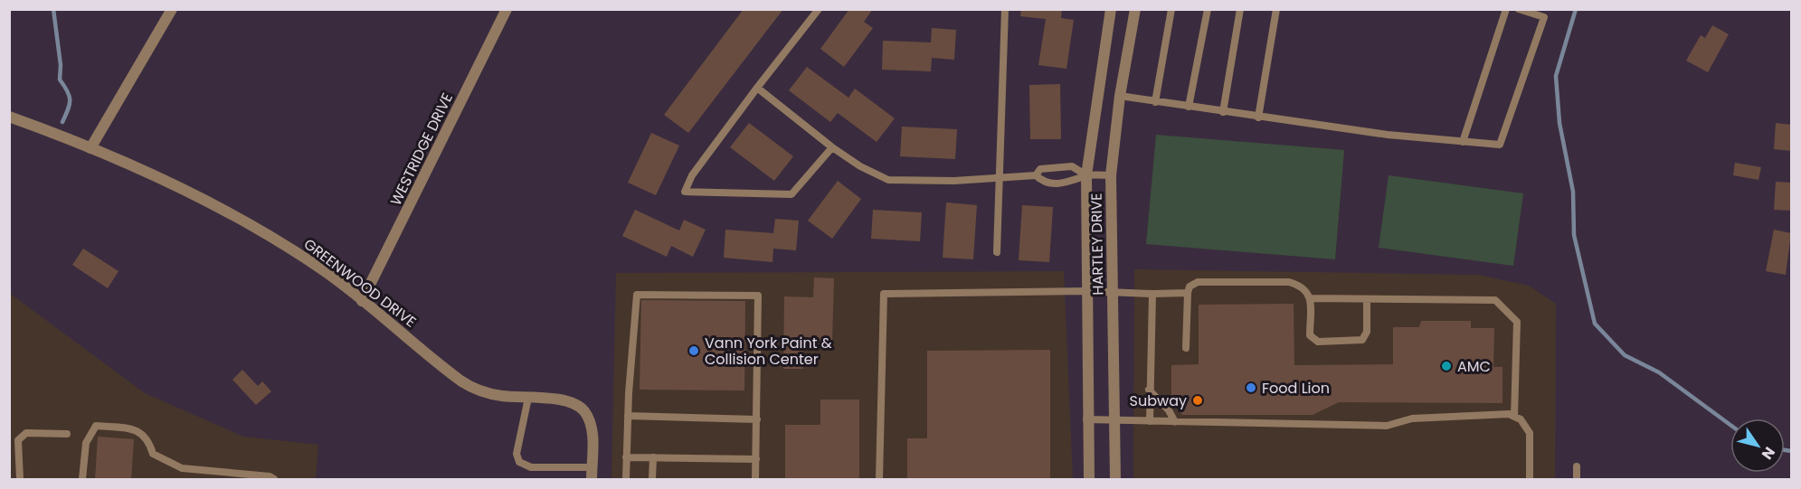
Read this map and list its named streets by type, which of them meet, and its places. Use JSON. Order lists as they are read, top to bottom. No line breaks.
{"streets":{"street":["WESTRIDGE DRIVE","HARTLEY DRIVE","GREENWOOD DRIVE"]},"crossings":[["WESTRIDGE DRIVE","GREENWOOD DRIVE"]],"places":["Vann York Paint & Collision Center","AMC","Food Lion","Subway"],"north":"bottom right"}
